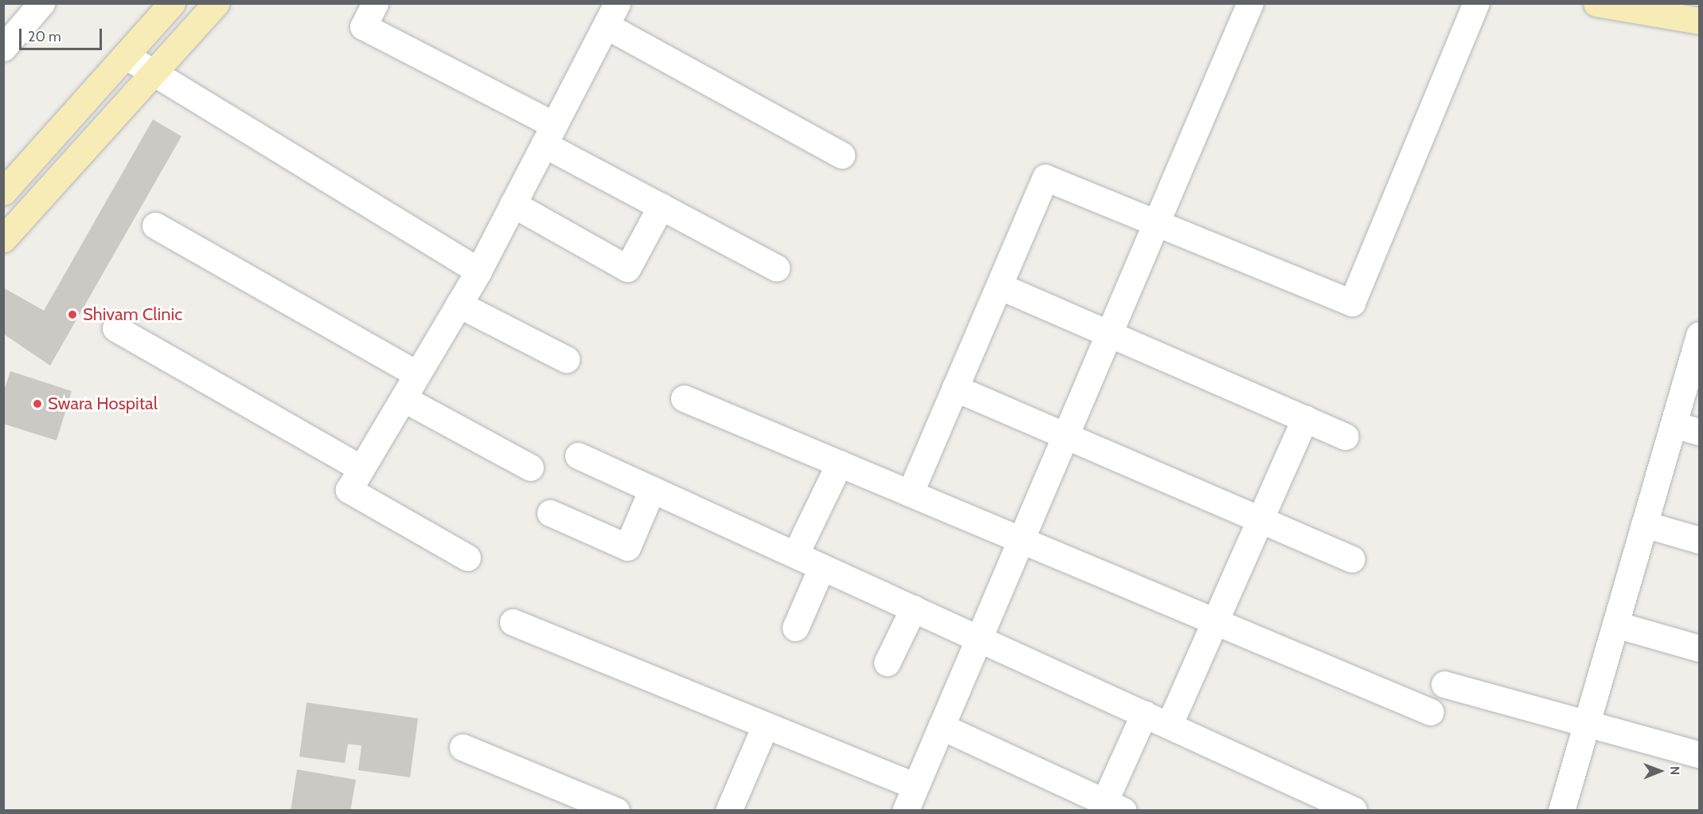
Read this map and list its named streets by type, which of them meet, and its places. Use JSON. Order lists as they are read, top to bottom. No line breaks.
{"places":["Shivam Clinic","Swara Hospital"],"scale_bar":"20 m","north":"right"}
